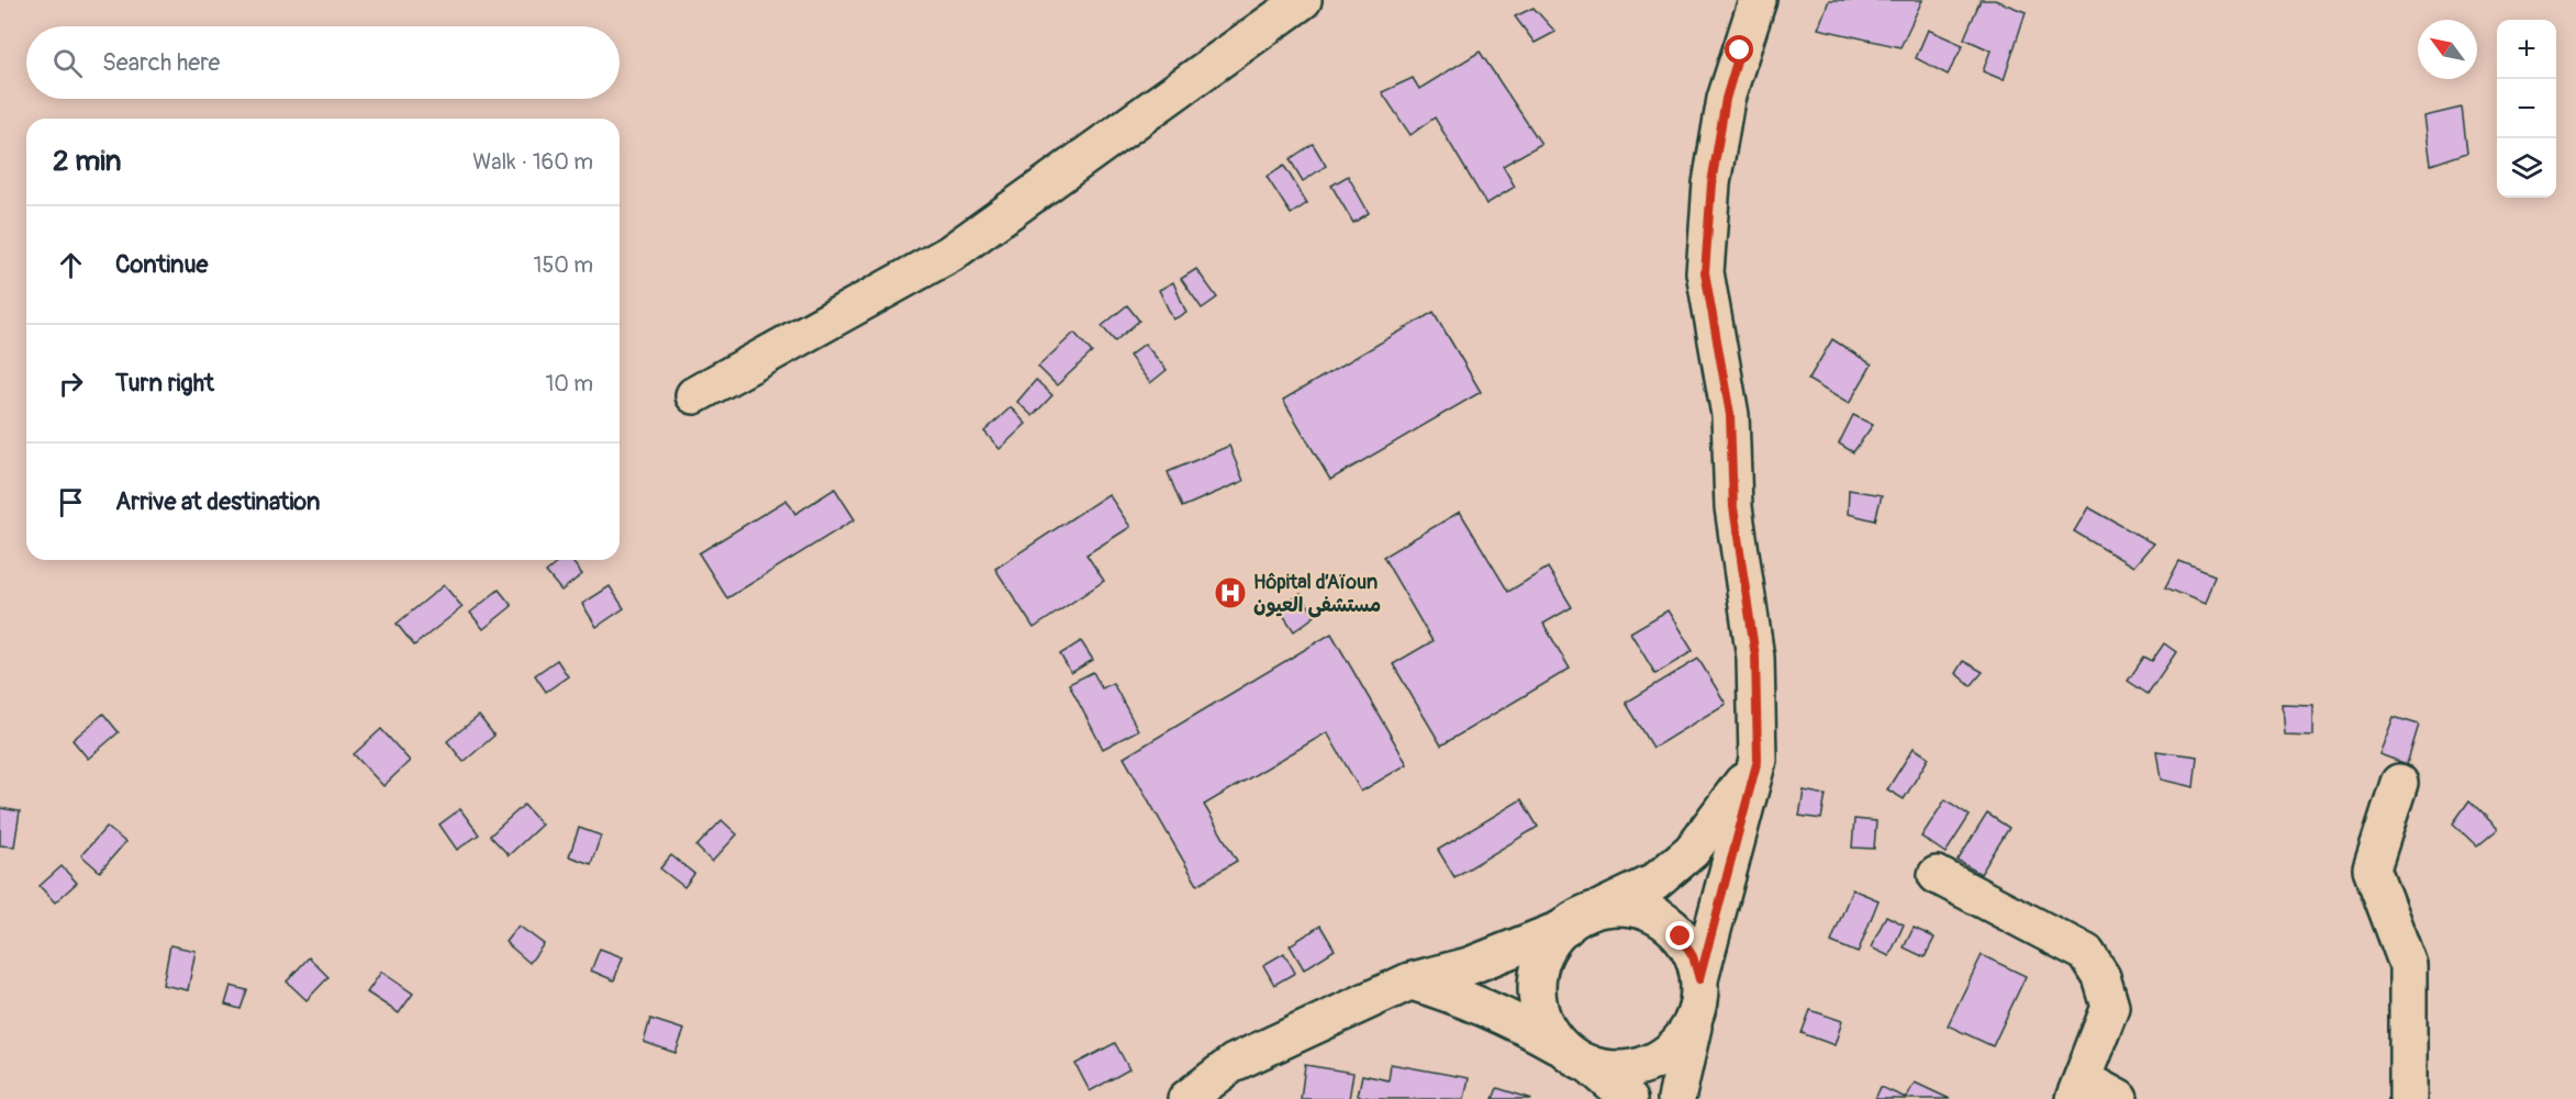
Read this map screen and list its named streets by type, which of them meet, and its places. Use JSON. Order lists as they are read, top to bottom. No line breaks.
{"places":{"hospital":["Hôpital d’Aïoun مستشفى العيون"]},"north":"top left","page":{"map_buttons":["+","−"],"search":"Search here","heading":["2 min","Walk · 160 m"],"list":[["Continue","150 m"],["Turn right","10 m"],"Arrive at destination"]}}
